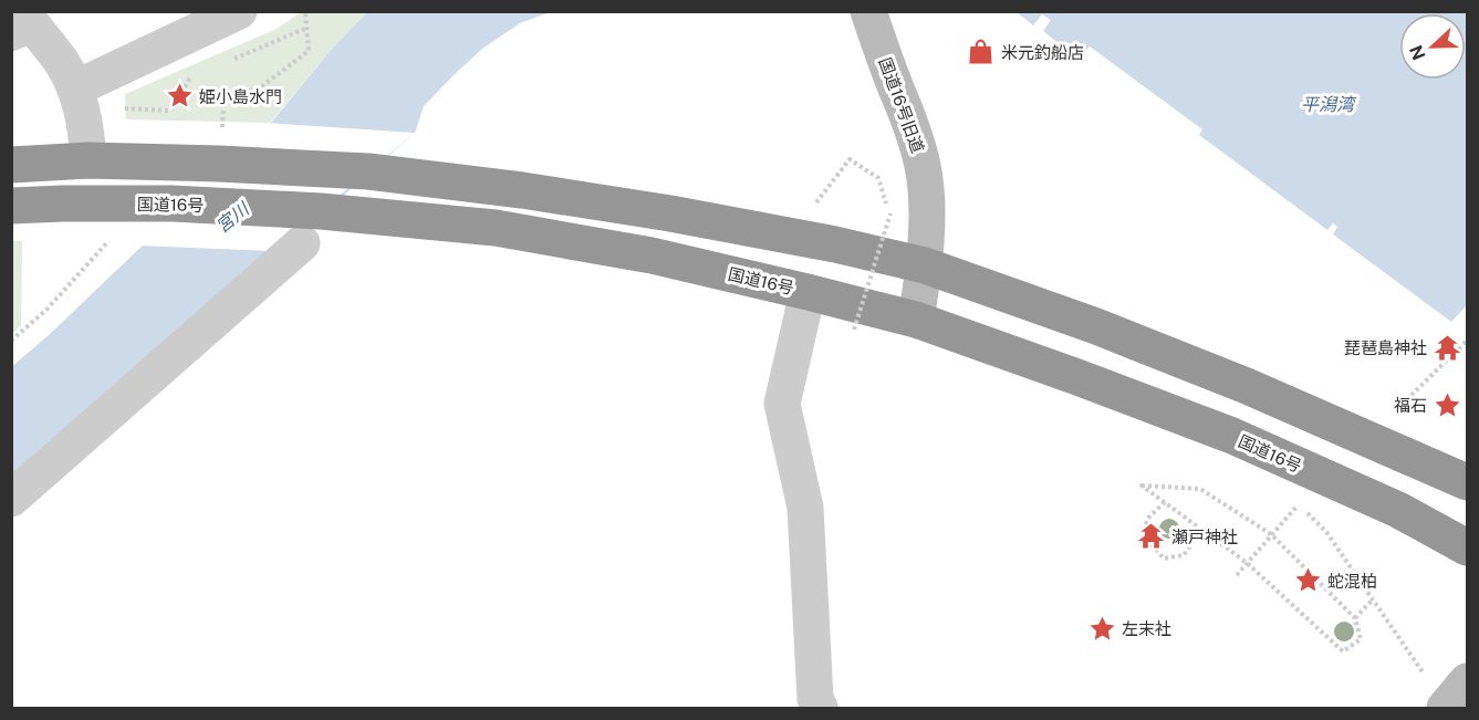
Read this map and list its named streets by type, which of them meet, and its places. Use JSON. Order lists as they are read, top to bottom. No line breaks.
{"streets":{"highway":["国道16号"],"street":["国道16号旧道"]},"crossings":[["国道16号旧道","国道16号"]],"water":["平潟湾","宮川"],"places":{"shop":["米元釣船店"],"place":["姫小島水門","福石","蛇混柏","左末社"],"temple":["琵琶島神社","瀬戸神社"]},"north":"left"}
